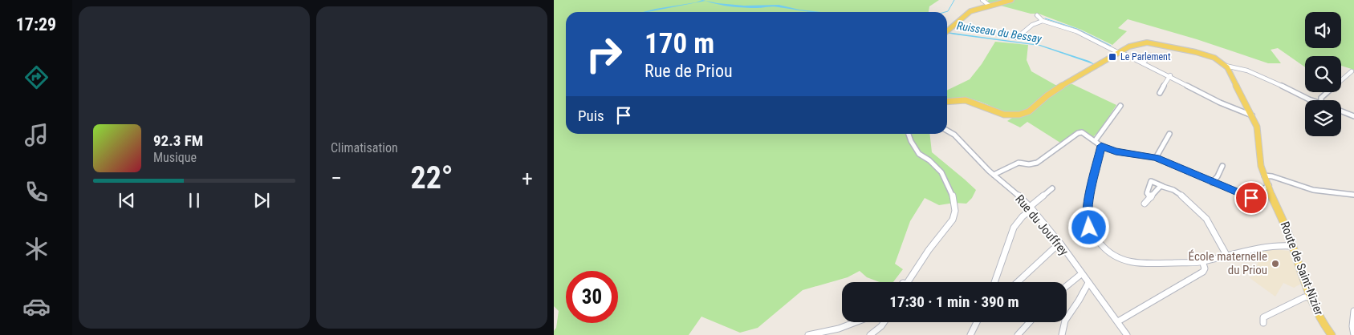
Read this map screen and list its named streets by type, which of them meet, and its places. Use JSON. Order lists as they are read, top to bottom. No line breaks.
{"streets":{"main road":["Route de Saint-Nizier"],"street":["Rue du Jouffrey"]},"water":["Ruisseau du Bessay"],"places":{"transit":["Le Parlement"],"other":["École maternelle du Priou"]},"page":{"tabs":"17:29","tile":"Climatisation","turn":["170 m","Rue de Priou"],"then":"Puis","song":["92.3 FM","Musique"],"heat":["−","22°","+"],"limit":"30","trip":"17:30 · 1 min · 390 m"}}
